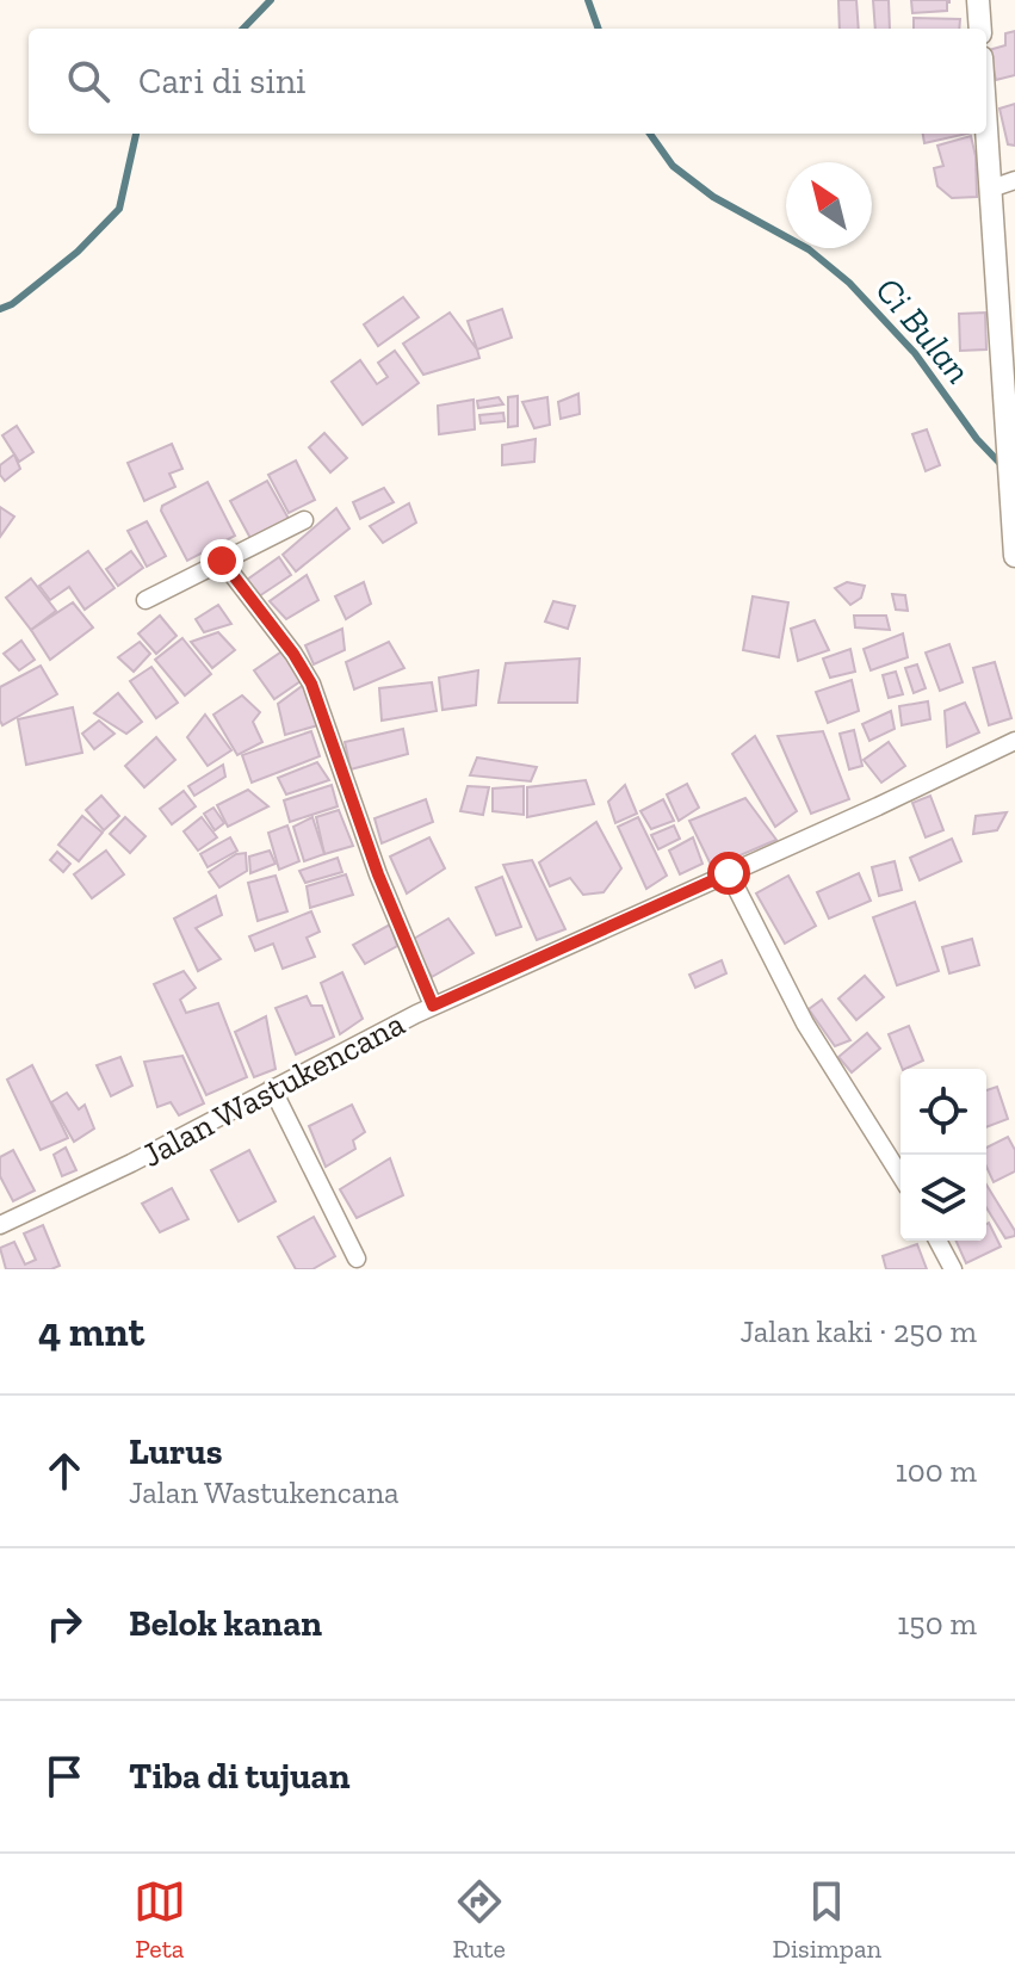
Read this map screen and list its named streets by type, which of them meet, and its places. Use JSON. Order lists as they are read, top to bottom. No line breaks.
{"streets":{"street":["Jalan Wastukencana"]},"water":["Ci Bulan"],"north":"top left","page":{"search":"Cari di sini","heading":["4 mnt","Jalan kaki · 250 m"],"list":[["Lurus","Jalan Wastukencana","100 m"],["Belok kanan","150 m"],"Tiba di tujuan"],"nav":["Peta","Rute","Disimpan"]}}
